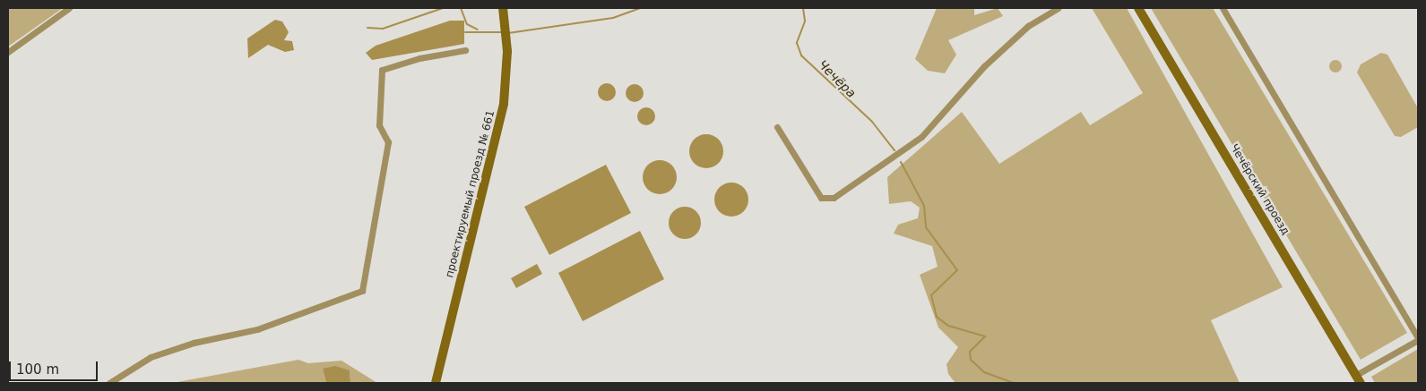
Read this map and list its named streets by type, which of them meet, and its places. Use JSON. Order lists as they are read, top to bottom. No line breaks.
{"streets":{"main road":["Чечёрский проезд","проектируемый проезд № 661"]},"water":["Чечёра"],"scale_bar":"100 m"}
